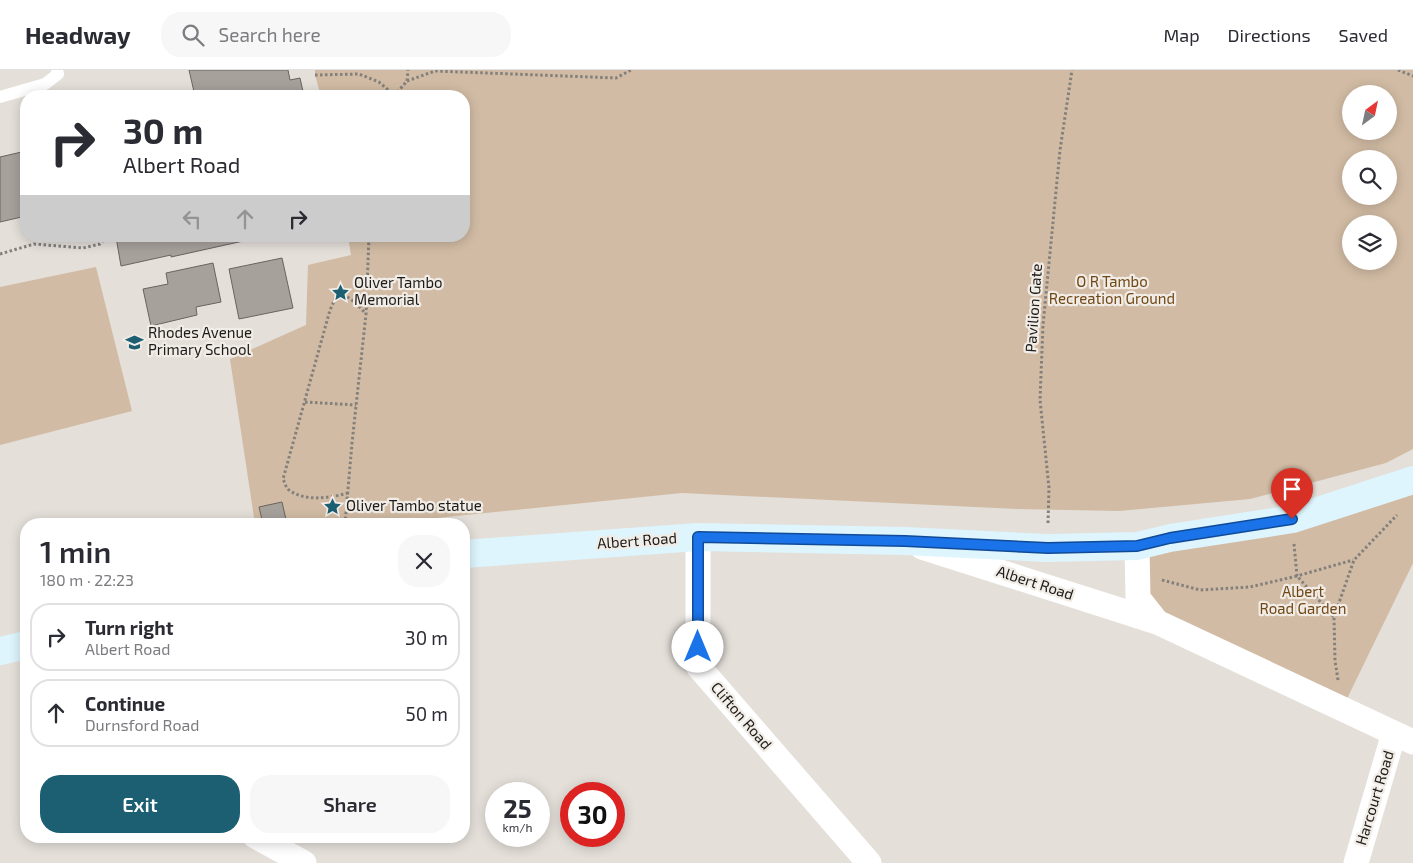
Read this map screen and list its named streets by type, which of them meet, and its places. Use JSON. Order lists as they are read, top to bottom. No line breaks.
{"streets":{"main road":["Albert Road"],"street":["Clifton Road","Harcourt Road"],"path":["Pavilion Gate"]},"crossings":[["Albert Road","Clifton Road"],["Albert Road","Harcourt Road"]],"parks":["O R Tambo Recreation Ground","Albert Road Garden"],"places":{"place":["Oliver Tambo Memorial","Oliver Tambo statue"],"school or university":["Rhodes Avenue Primary School"]},"north":"top right","page":{"header":"Headway","search":"Search here","nav":["Map","Directions","Saved"],"turn":["30 m","Albert Road"],"heading":["1 min","180 m · 22:23"],"list":[{"name":"Turn right","note":"Albert Road","value":"30 m"},{"name":"Continue","note":"Durnsford Road","value":"50 m"}],"buttons":["Exit","Share"],"speed":"25 km/h","limit":"30"}}
